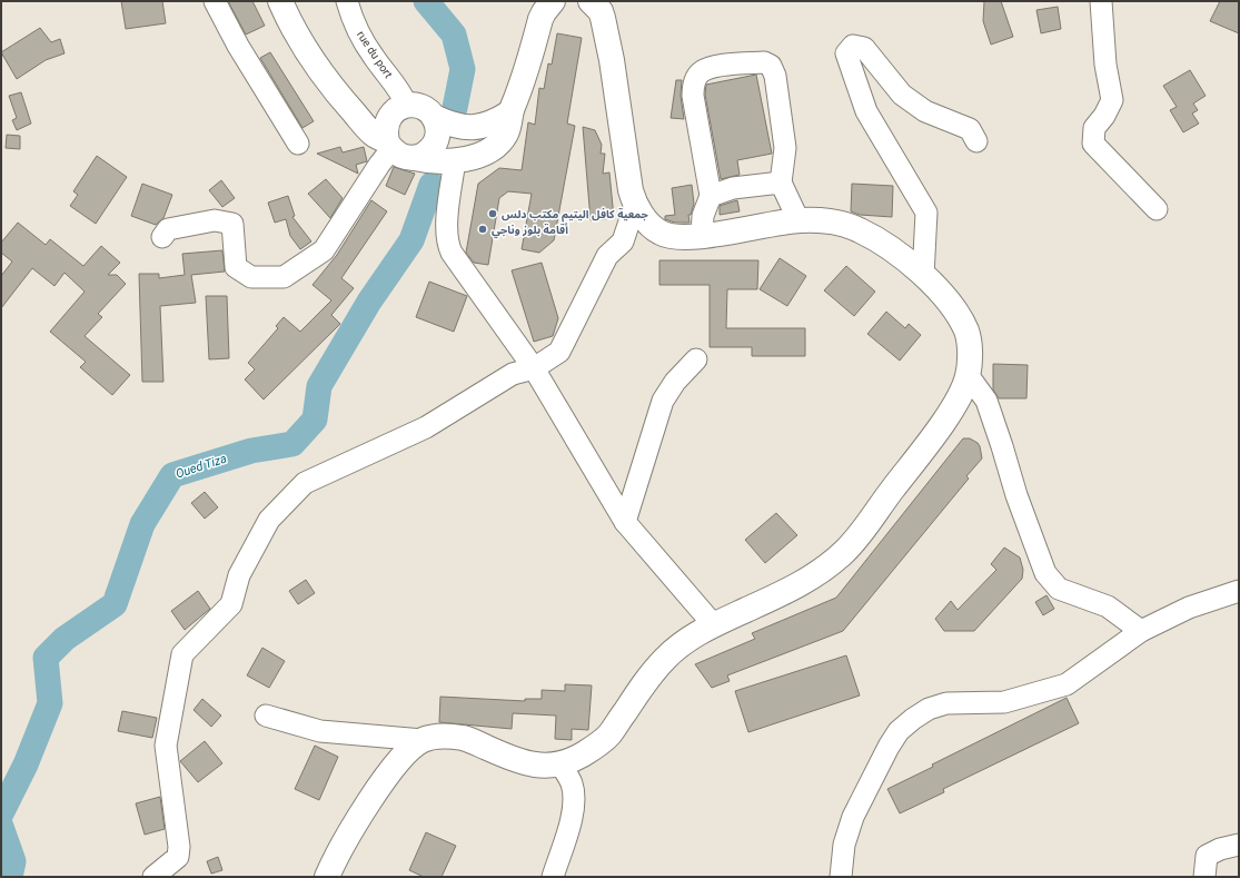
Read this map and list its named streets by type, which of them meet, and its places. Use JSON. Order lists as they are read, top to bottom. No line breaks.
{"streets":{"street":["rue du port"]},"water":["Oued Tiza"],"places":["جمعية كافل اليتيم مكتب دلس","أقامة بلوز وناجي"]}
